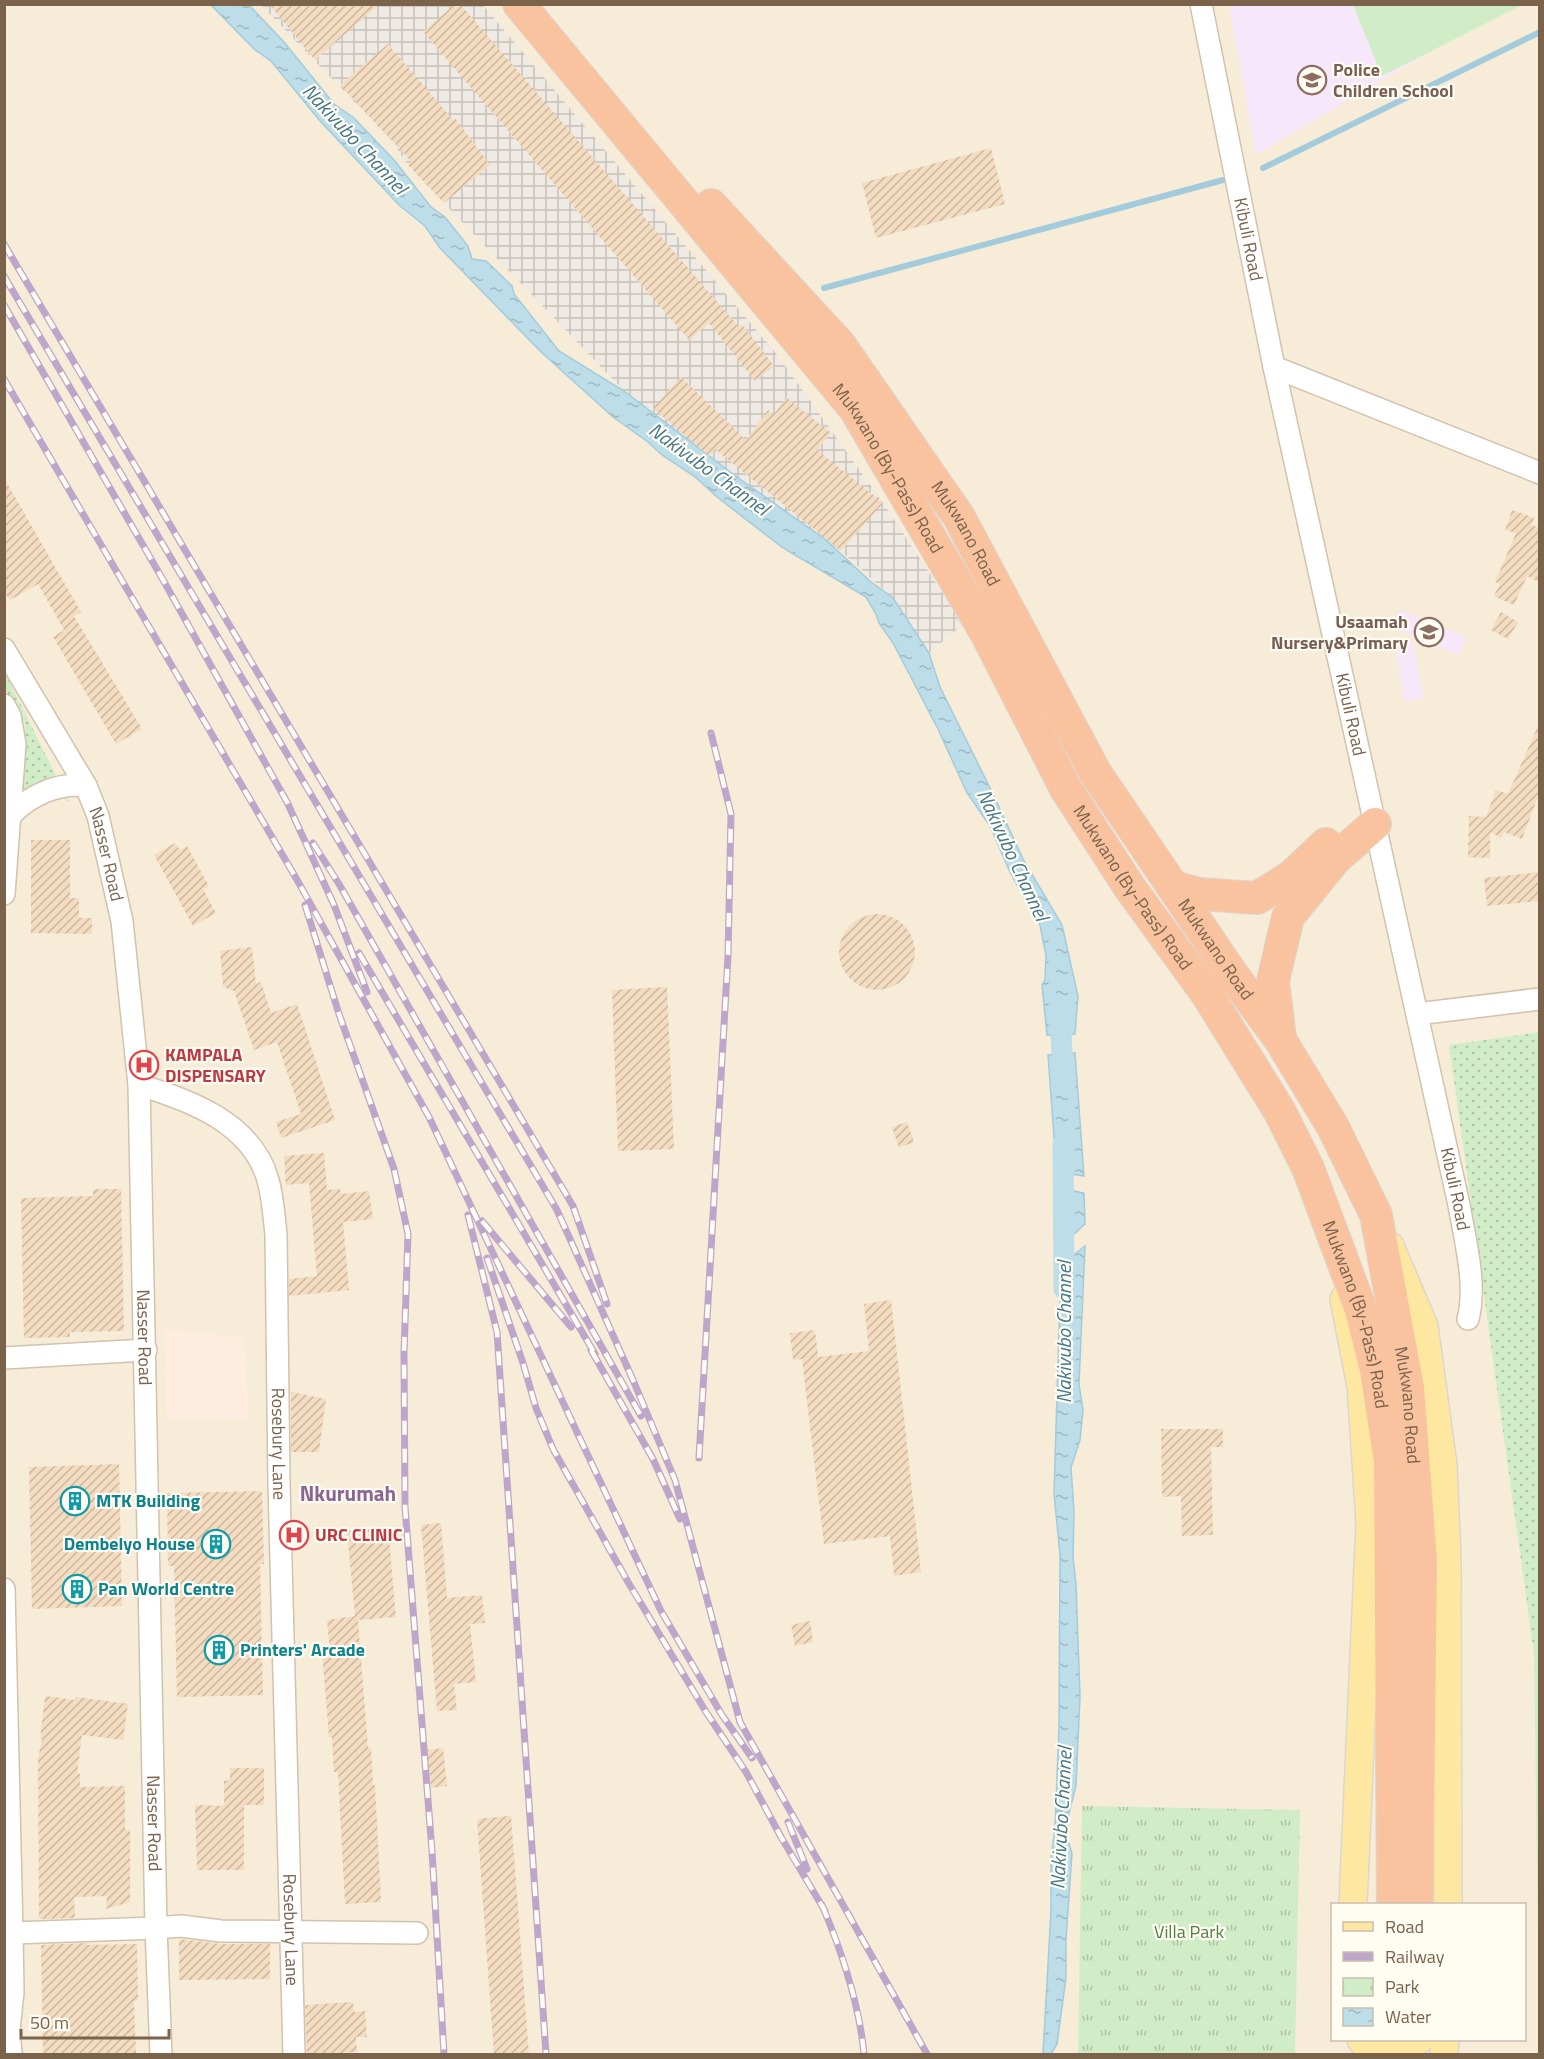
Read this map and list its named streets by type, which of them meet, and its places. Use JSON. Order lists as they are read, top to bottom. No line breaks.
{"streets":{"highway":["Mukwano (By-Pass) Road","Mukwano Road"],"street":["Kibuli Road","Nasser Road","Rosebury Lane"]},"crossings":[["Mukwano (By-Pass) Road","Mukwano Road"],["Nasser Road","Rosebury Lane"]],"districts":["Nkurumah"],"water":["Nakivubo Channel"],"parks":["Villa Park"],"places":{"school or university":["Police Children School","Usaamah Nursery&Primary"],"hospital":["KAMPALA DISPENSARY","URC CLINIC"],"building":["MTK Building","Dembelyo House","Pan World Centre","Printers' Arcade"]},"legend":["Road","Railway","Park","Water"],"scale_bar":"50 m"}
